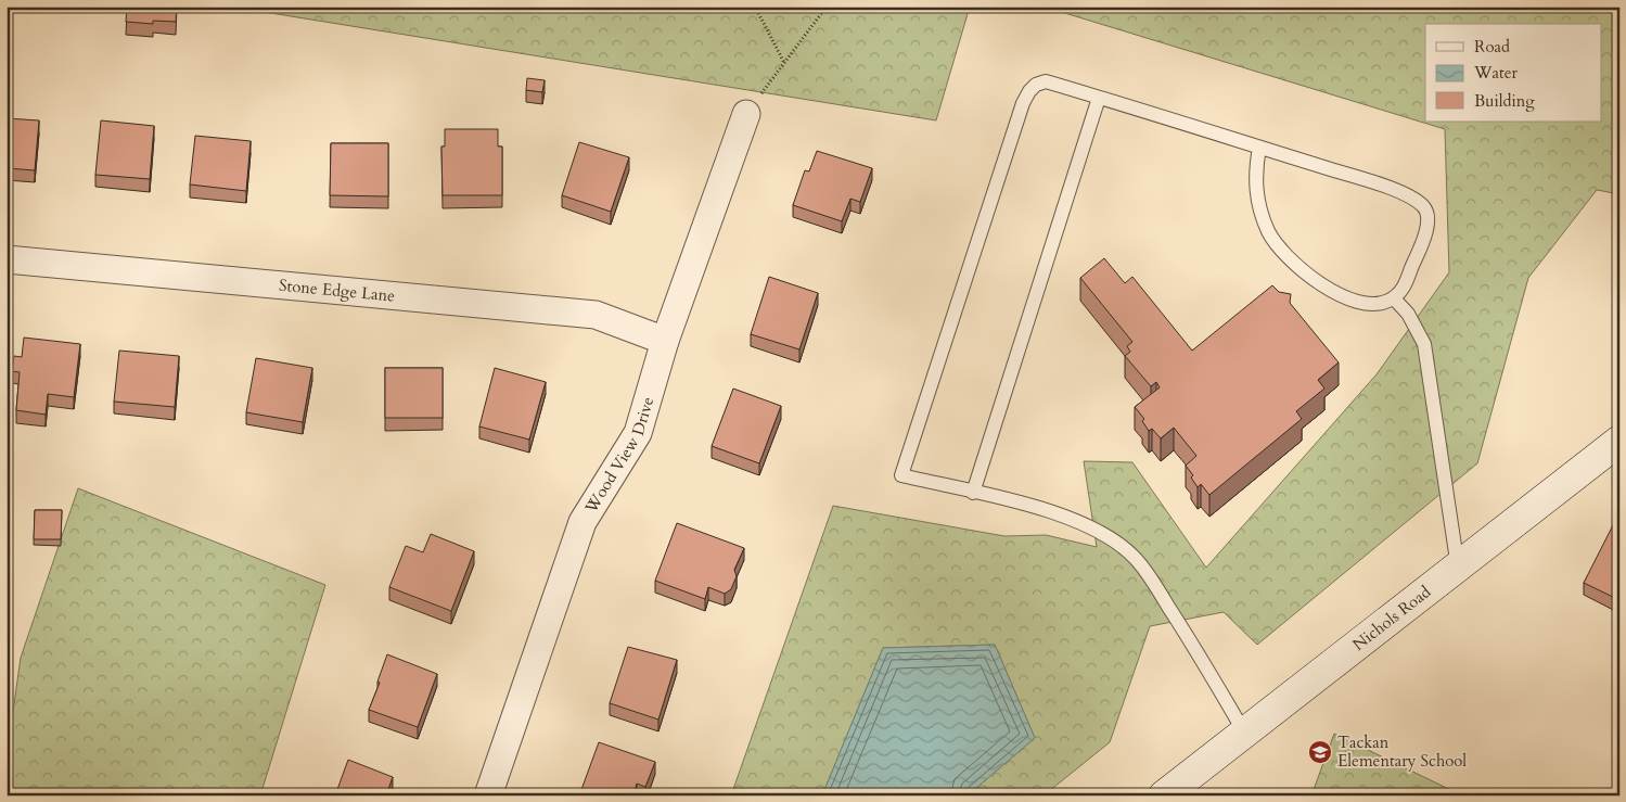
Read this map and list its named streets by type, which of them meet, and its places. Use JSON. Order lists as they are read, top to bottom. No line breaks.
{"streets":{"street":["Stone Edge Lane","Wood View Drive","Nichols Road"]},"crossings":[["Stone Edge Lane","Wood View Drive"]],"places":{"school or university":["Tackan Elementary School"]},"legend":["Road","Water","Building"]}
